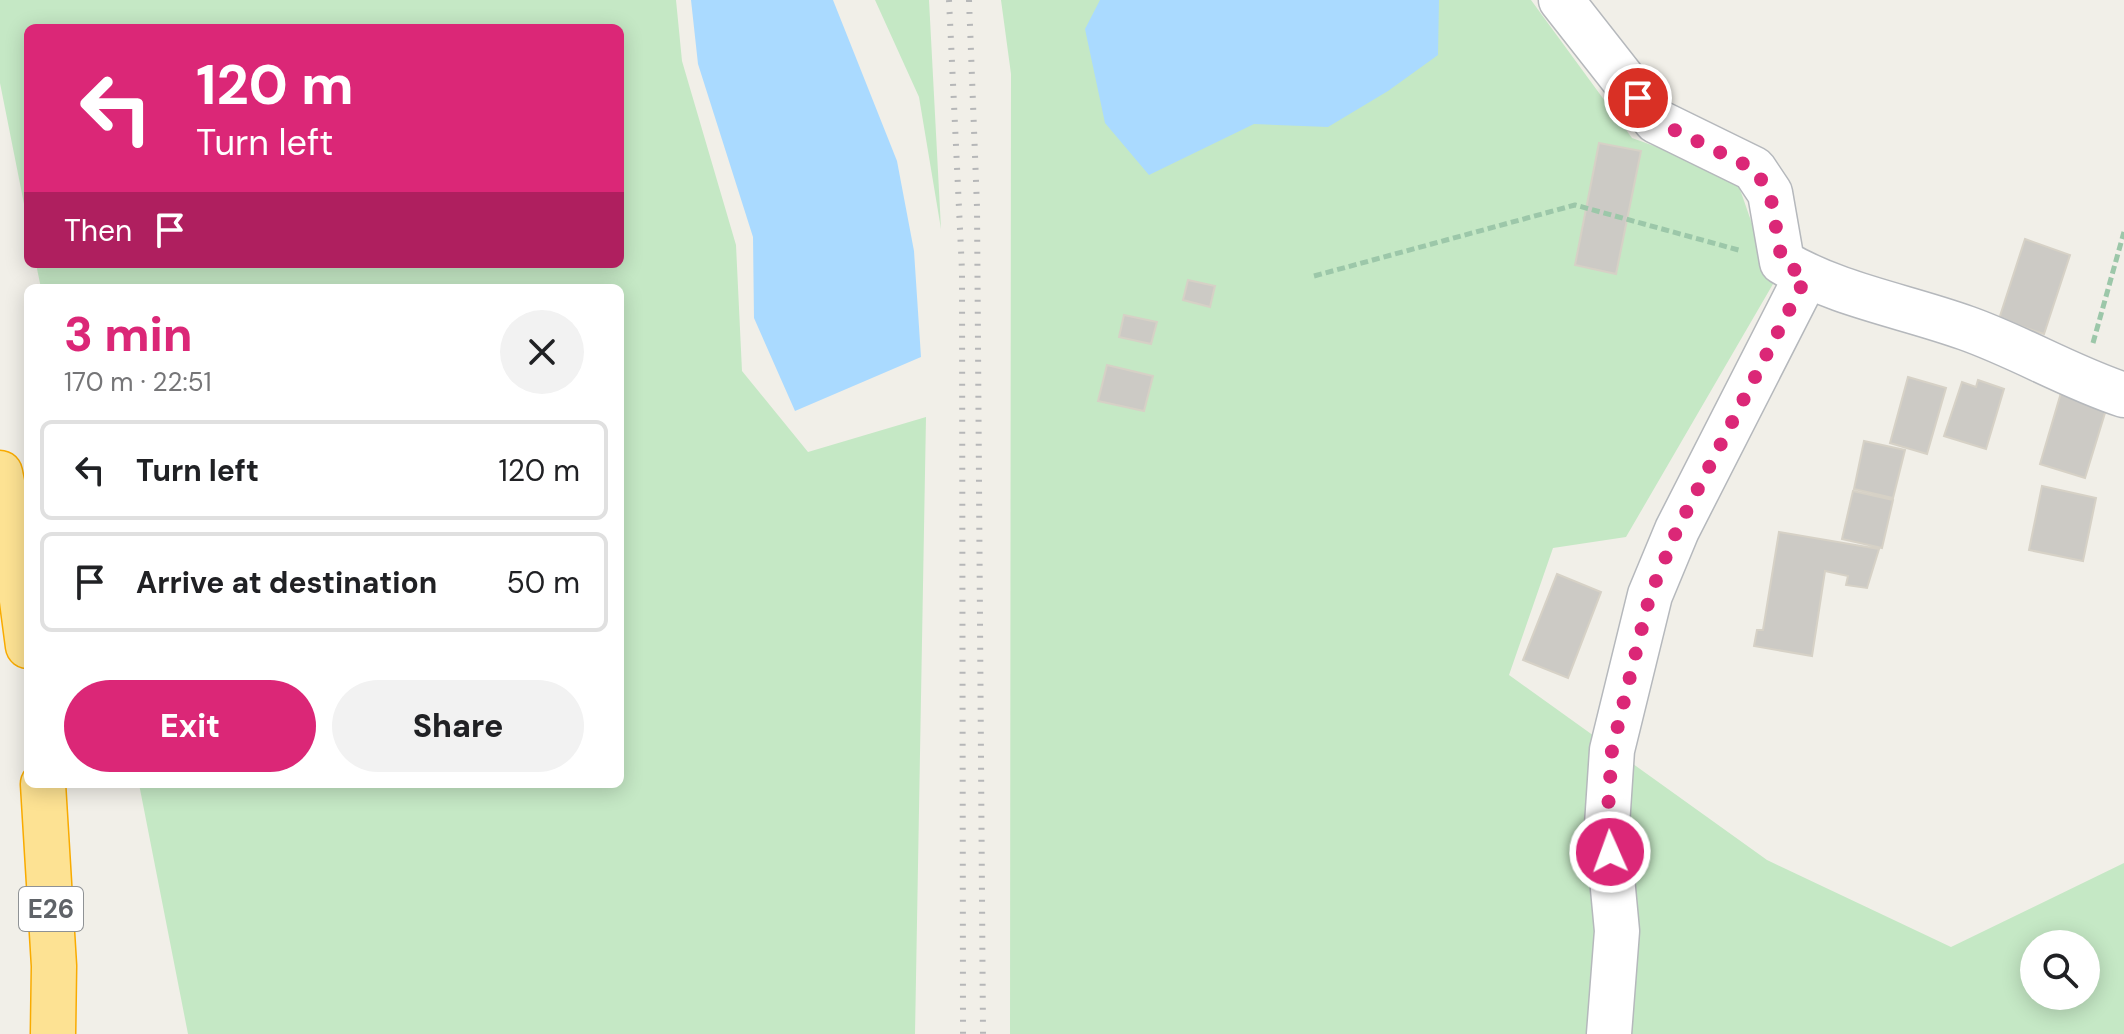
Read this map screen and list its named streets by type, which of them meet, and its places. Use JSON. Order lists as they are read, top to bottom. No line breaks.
{"streets":{"highway":["E26"]},"page":{"turn":["120 m","Turn left"],"then":"Then","heading":["3 min","170 m · 22:51"],"list":[{"name":"Turn left","value":"120 m"},{"name":"Arrive at destination","value":"50 m"}],"buttons":["Exit","Share"]}}
